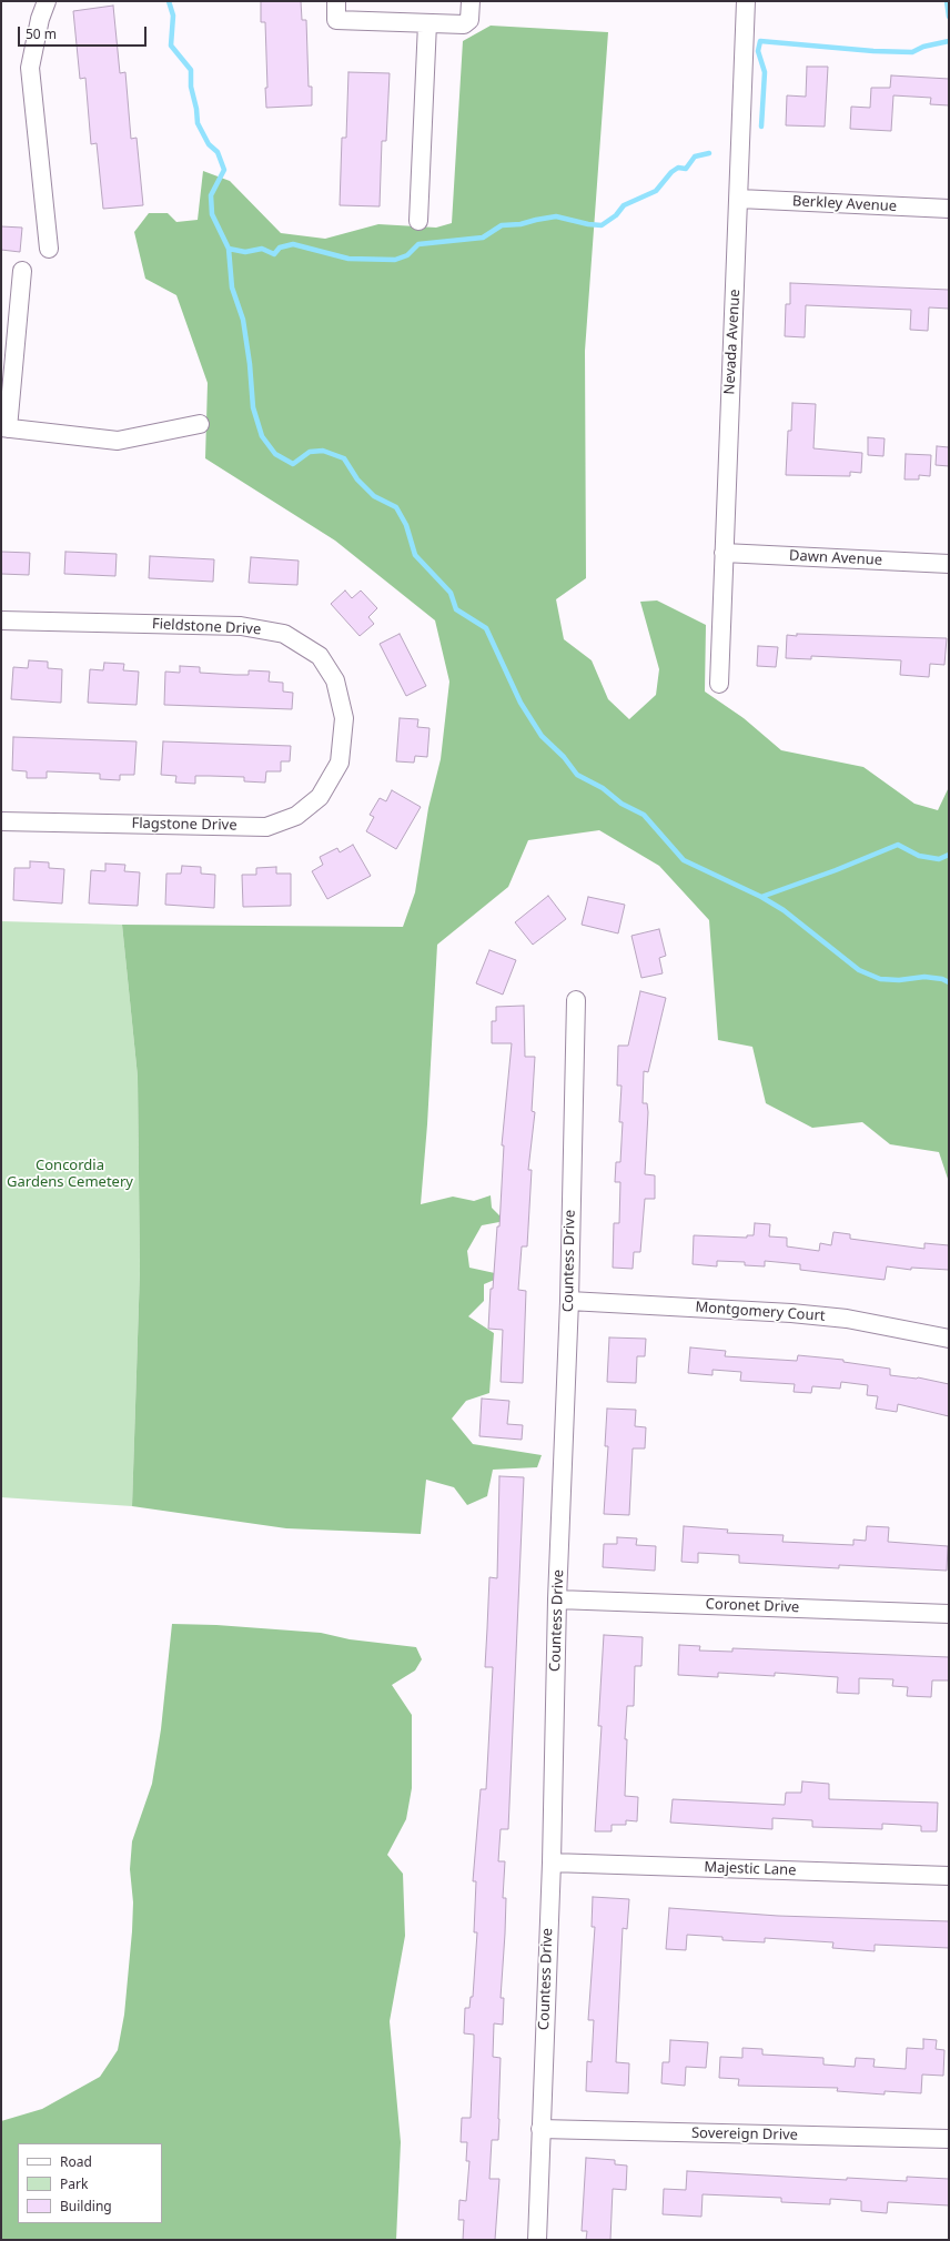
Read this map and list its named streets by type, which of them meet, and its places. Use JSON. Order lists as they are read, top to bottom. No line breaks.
{"streets":{"street":["Berkley Avenue","Nevada Avenue","Dawn Avenue","Fieldstone Drive","Flagstone Drive","Countess Drive","Montgomery Court","Coronet Drive","Majestic Lane","Sovereign Drive"]},"crossings":[["Berkley Avenue","Nevada Avenue"],["Nevada Avenue","Dawn Avenue"],["Fieldstone Drive","Flagstone Drive"],["Countess Drive","Montgomery Court"],["Countess Drive","Coronet Drive"],["Countess Drive","Majestic Lane"],["Countess Drive","Sovereign Drive"]],"parks":["Concordia Gardens Cemetery"],"legend":["Road","Park","Building"],"scale_bar":"50 m"}
